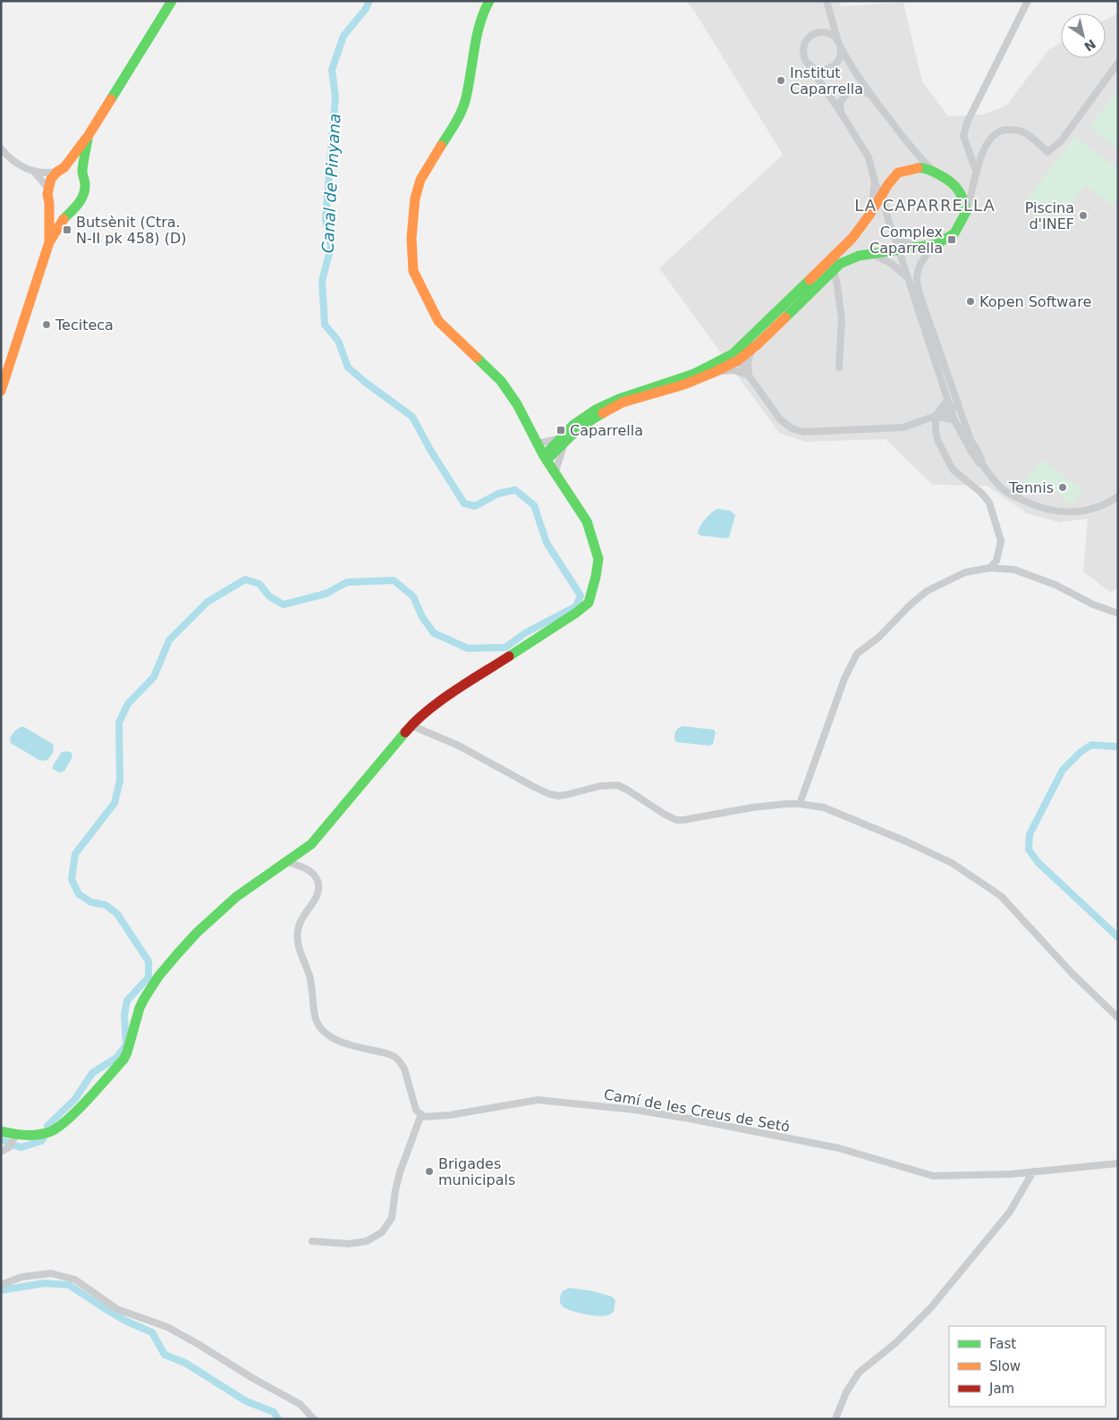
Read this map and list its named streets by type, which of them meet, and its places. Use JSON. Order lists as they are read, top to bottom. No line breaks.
{"streets":{"street":["Camí de les Creus de Setó"]},"districts":["LA CAPARRELLA"],"water":["Canal de Pinyana"],"places":{"other":["Institut Caparrella","Piscina d'INEF","Kopen Software","Teciteca","Tennis","Brigades municipals"],"transit":["Butsènit (Ctra. N-II pk 458) (D)","Complex Caparrella","Caparrella"]},"legend":["Fast","Slow","Jam"],"north":"bottom right"}
